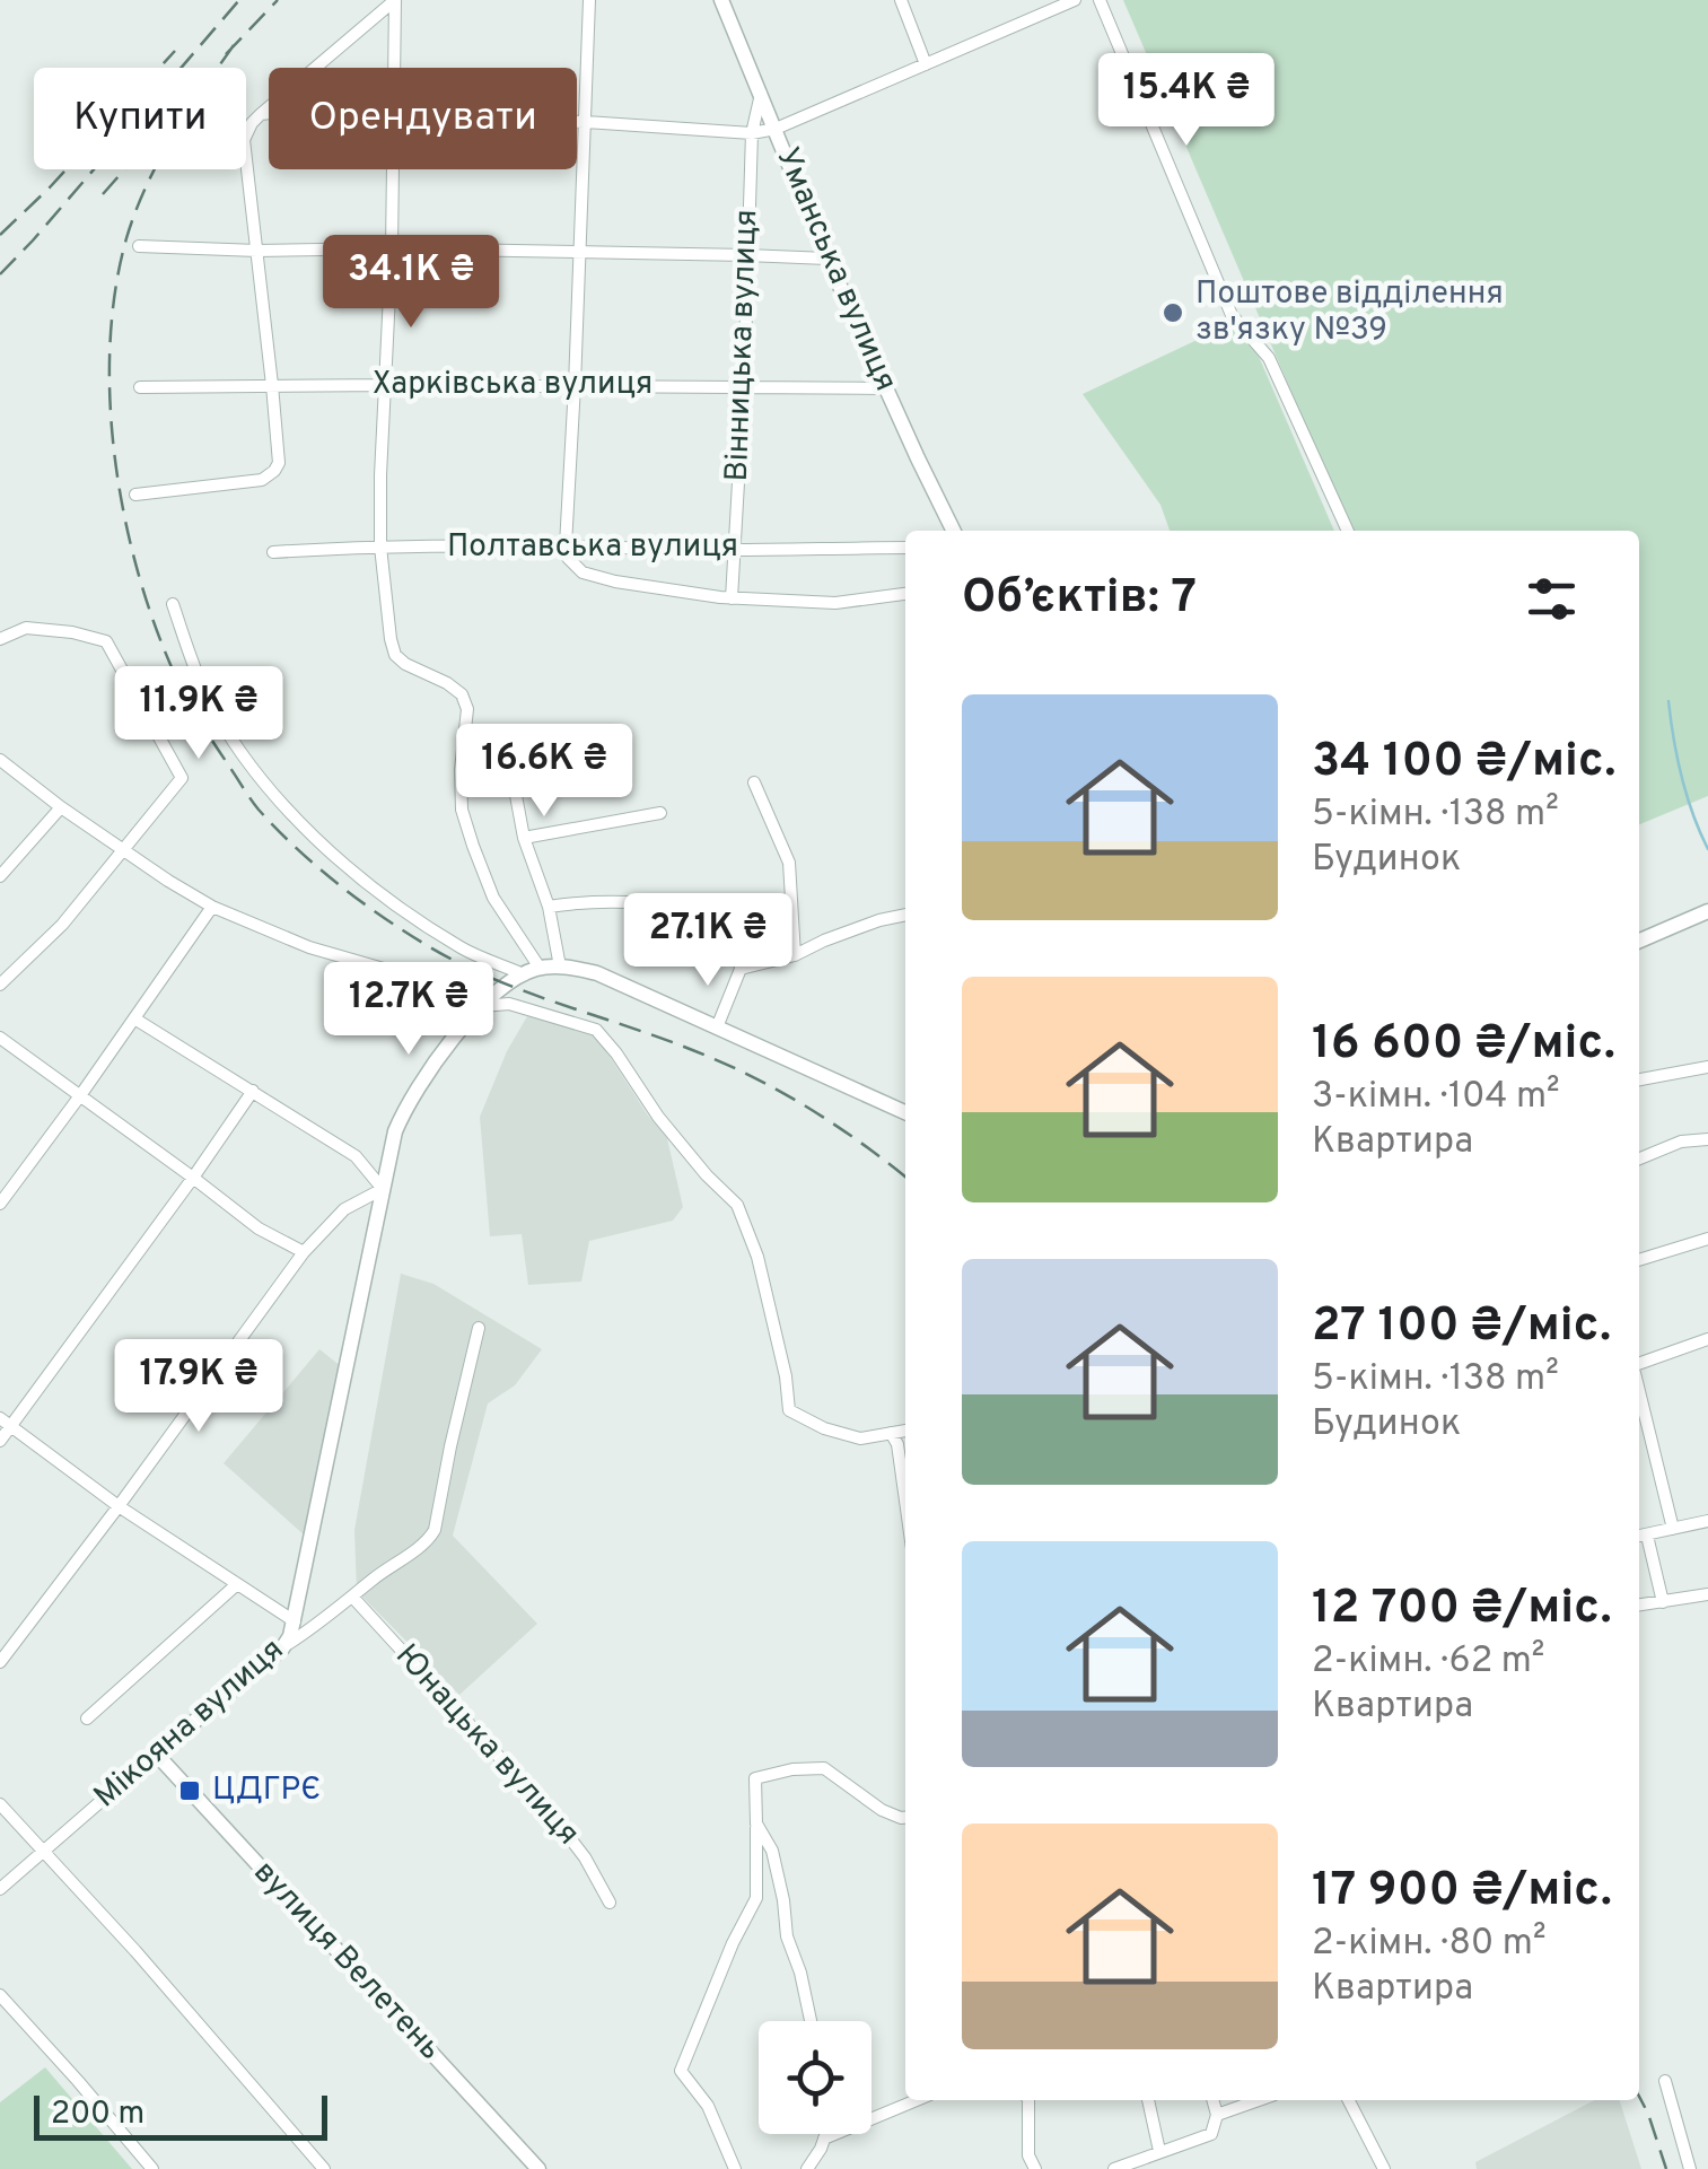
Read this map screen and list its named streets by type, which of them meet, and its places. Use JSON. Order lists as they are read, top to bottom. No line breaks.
{"streets":{"street":["Уманська вулиця","Вінницька вулиця","Харківська вулиця","Полтавська вулиця","Мікояна вулиця","Юнацька вулиця","вулиця Велетень"]},"crossings":[["Уманська вулиця","Вінницька вулиця"],["Уманська вулиця","Харківська вулиця"],["Вінницька вулиця","Харківська вулиця"],["Вінницька вулиця","Полтавська вулиця"],["Мікояна вулиця","вулиця Велетень"]],"places":{"other":["Поштове відділення зв'язку №39"],"transit":["ЦДГРЄ"]},"scale_bar":"200 m","page":{"price":["15.4K ₴","34.1K ₴","11.9K ₴","16.6K ₴","27.1K ₴","12.7K ₴","17.9K ₴"],"chip":["Купити","Орендувати"],"heading":"Об’єктів: 7","list":[{"name":"34 100 ₴/міс.","note":"5-кімн. · 138 m² · Будинок"},{"name":"16 600 ₴/міс.","note":"3-кімн. · 104 m² · Квартира"},{"name":"27 100 ₴/міс.","note":"5-кімн. · 138 m² · Будинок"},{"name":"12 700 ₴/міс.","note":"2-кімн. · 62 m² · Квартира"},{"name":"17 900 ₴/міс.","note":"2-кімн. · 80 m² · Квартира"}],"scale":"200 m"}}
